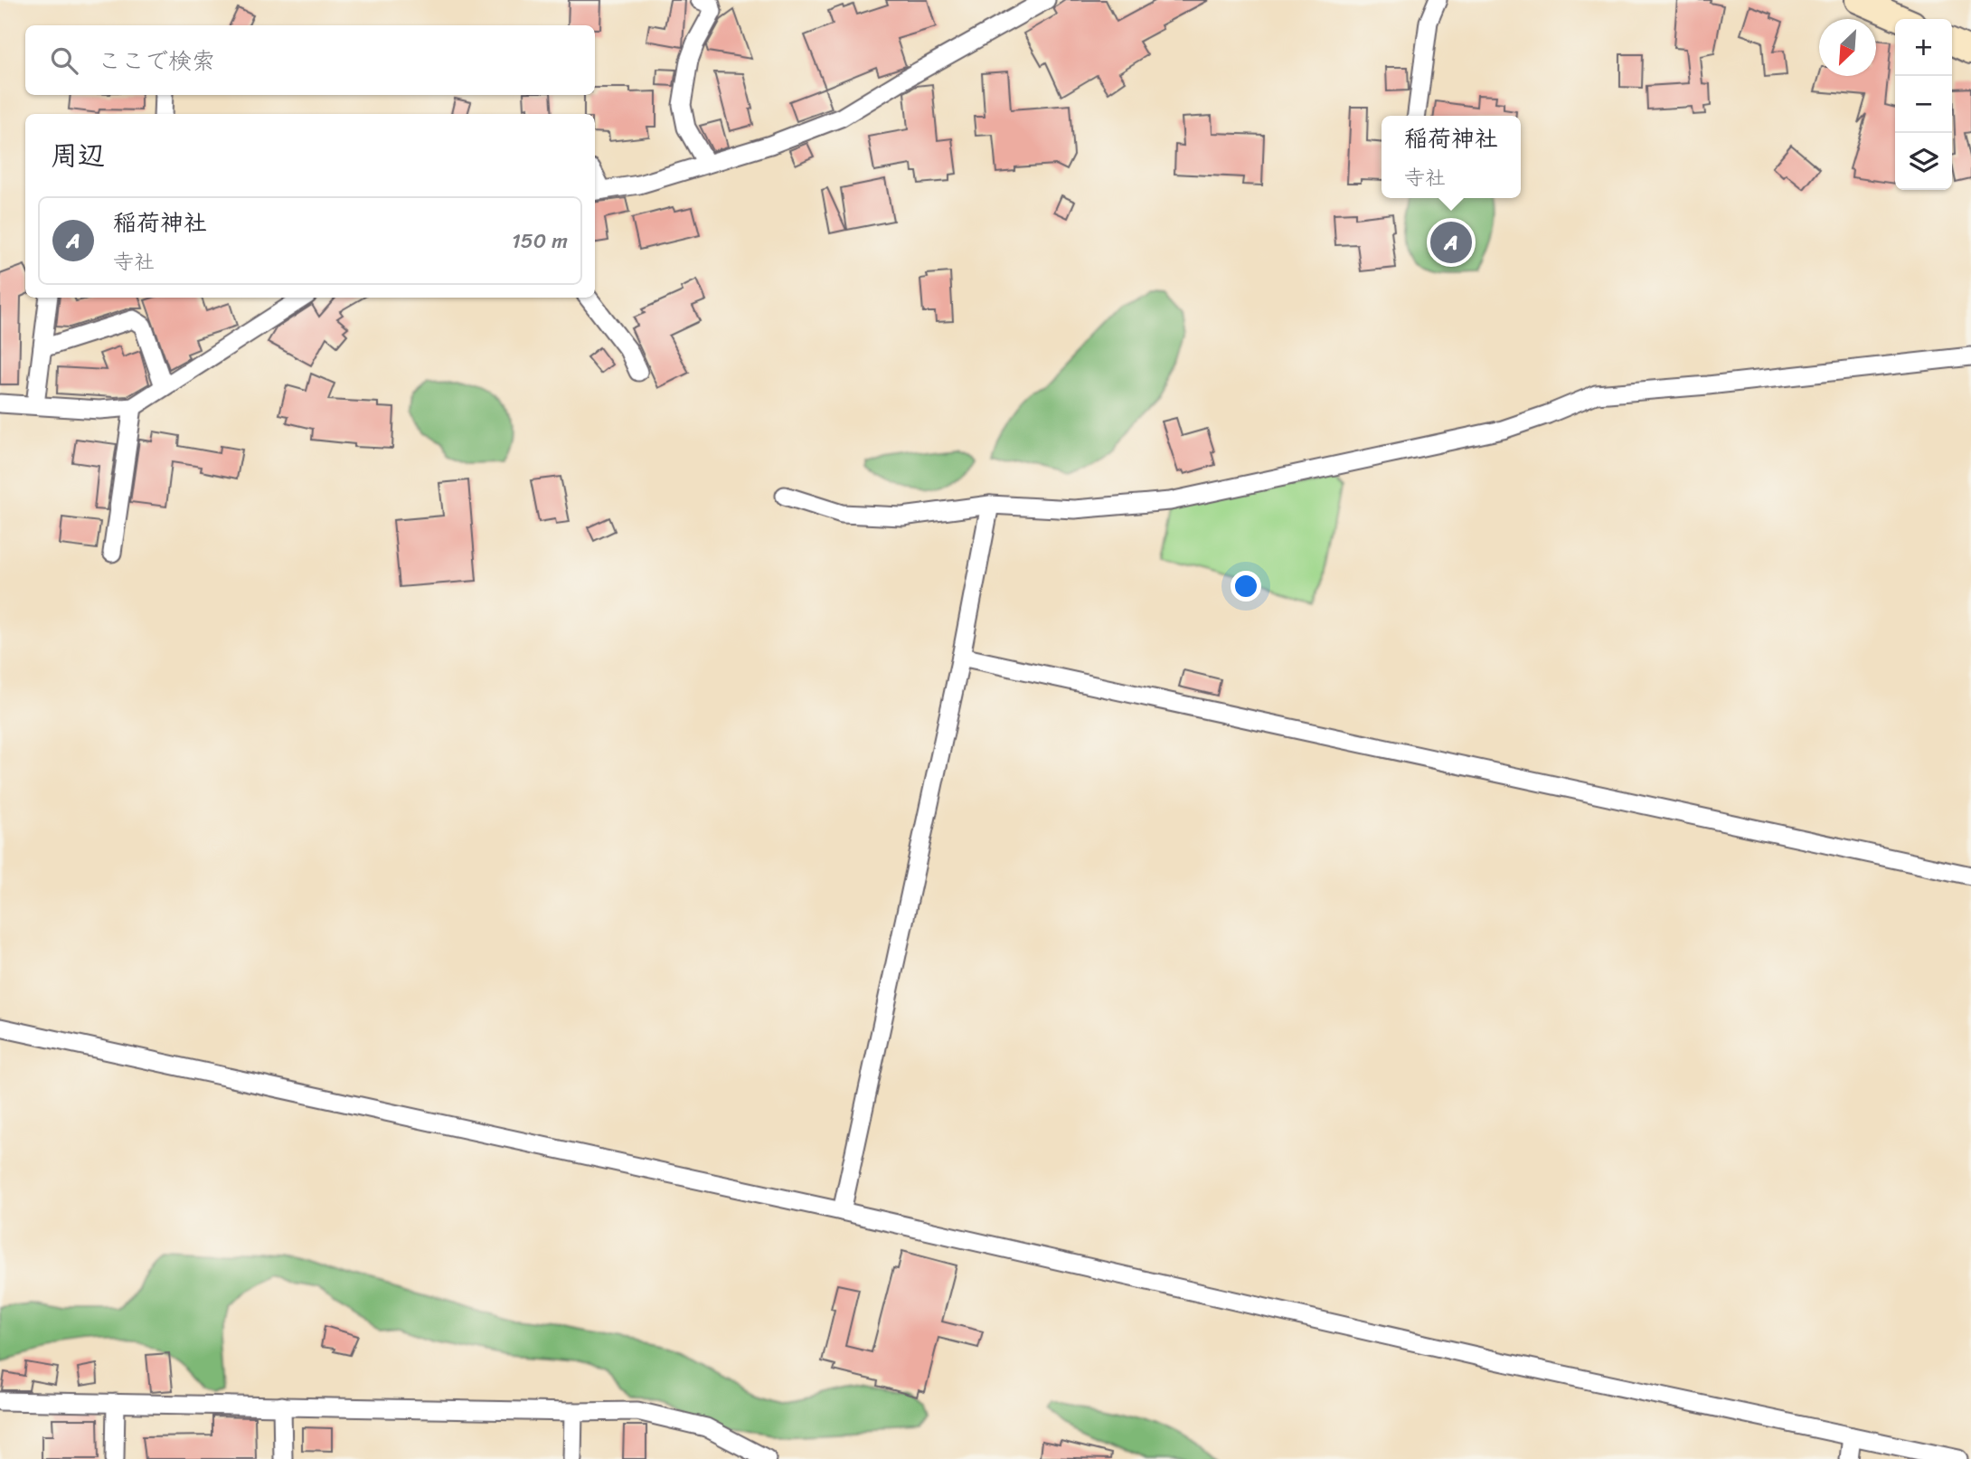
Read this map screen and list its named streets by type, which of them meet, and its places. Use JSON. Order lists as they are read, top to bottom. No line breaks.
{"north":"bottom left","page":{"map_buttons":["+","−"],"search":"ここで検索","heading":"周辺","popup":["稲荷神社","寺社"],"list":[{"mark":"A","name":"稲荷神社","note":"寺社","value":"150 m"}],"pins":"A"}}
